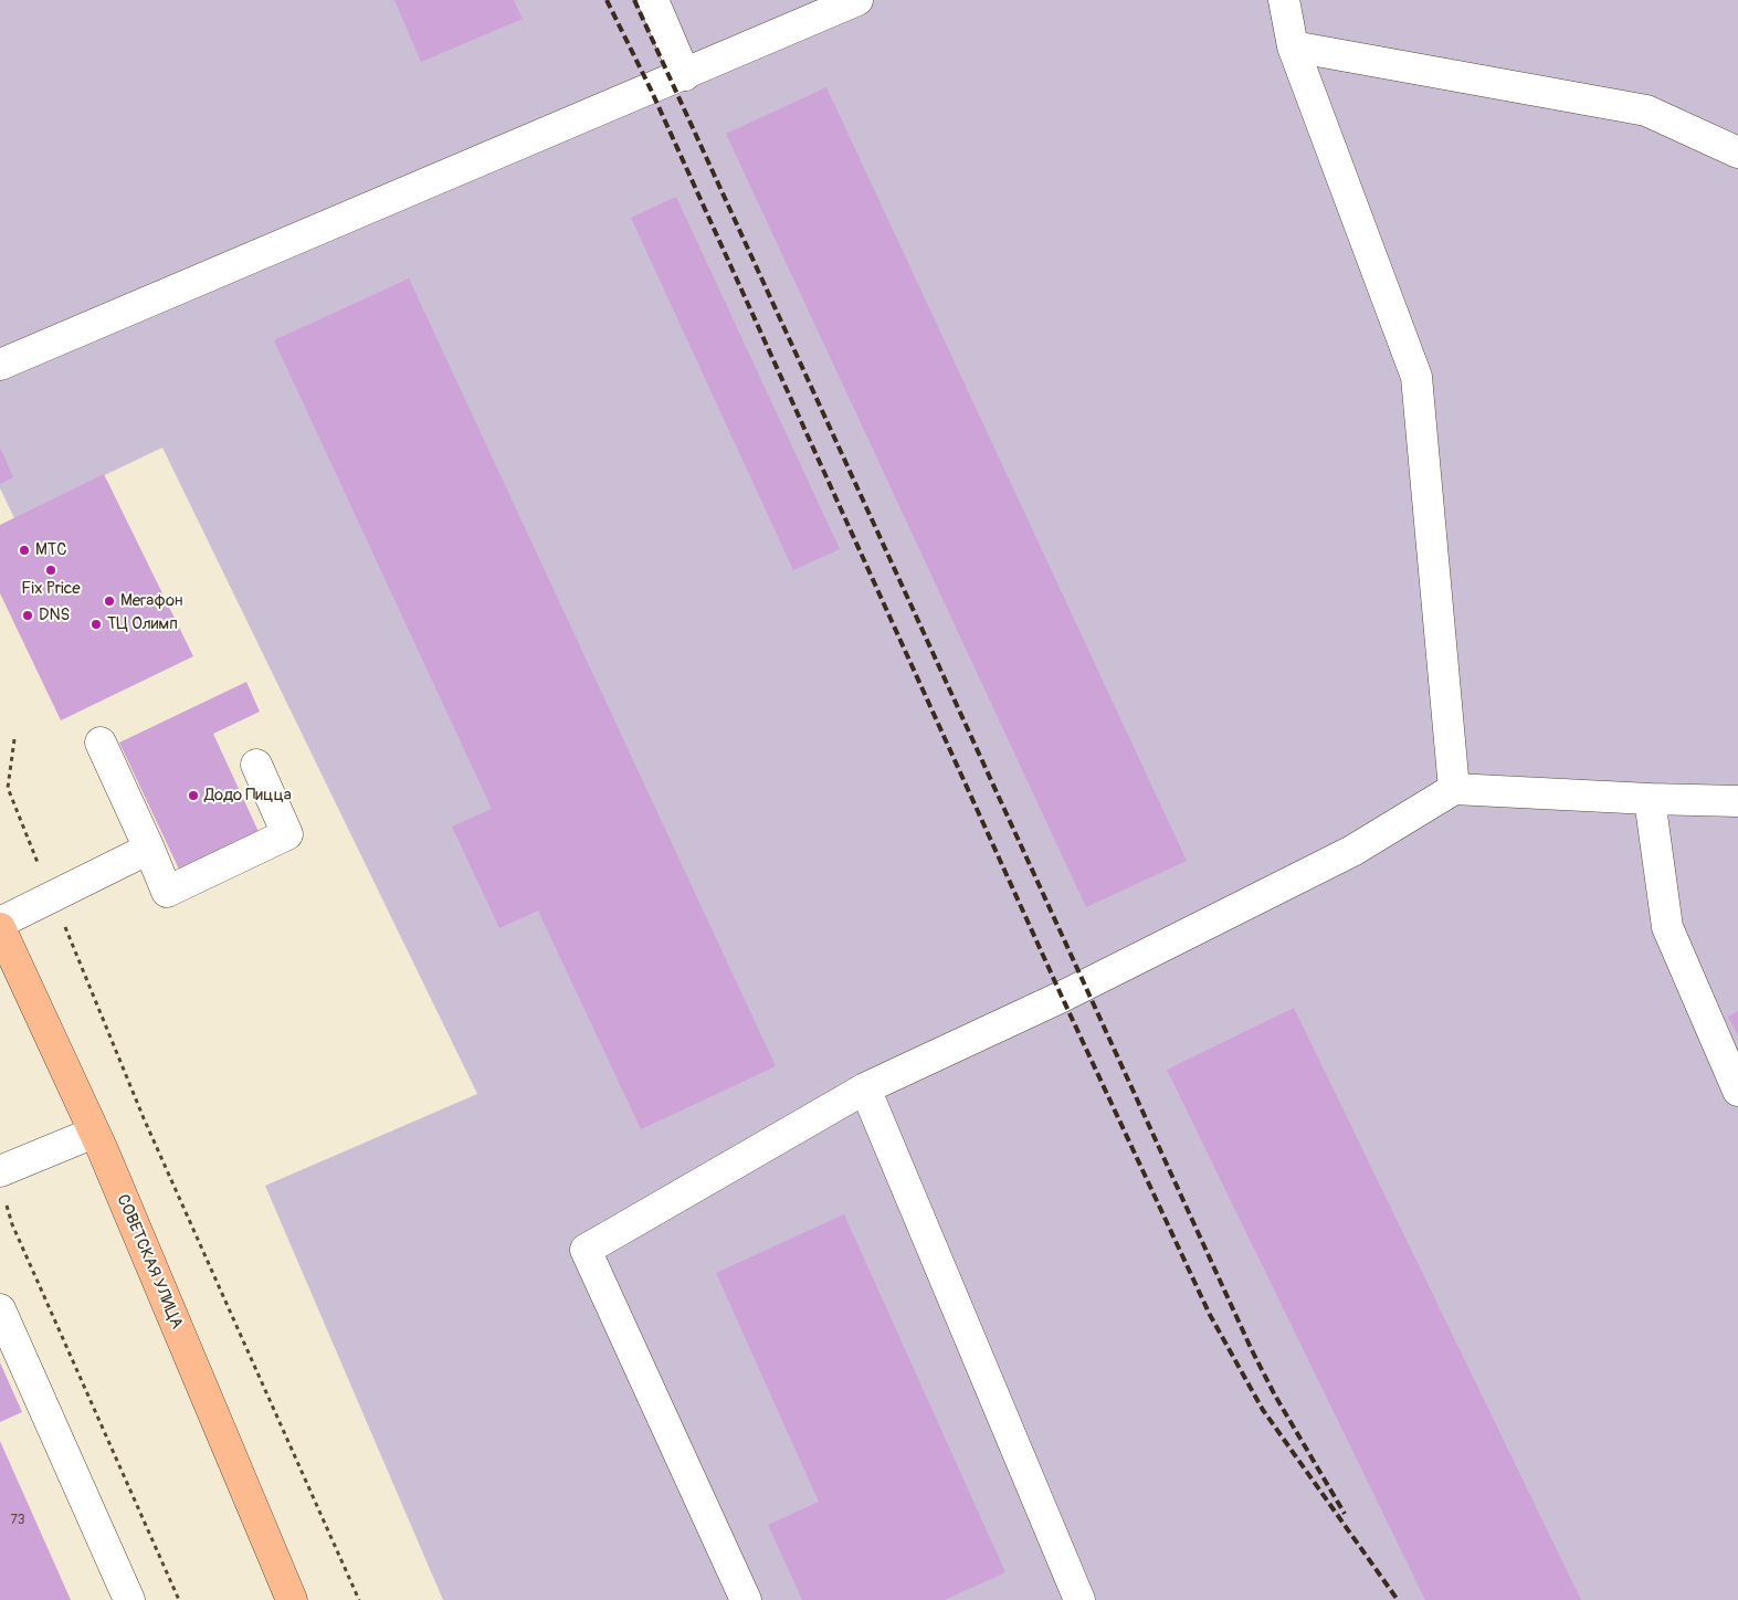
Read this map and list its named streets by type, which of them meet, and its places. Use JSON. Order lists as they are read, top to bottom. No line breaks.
{"streets":{"main road":["СОВЕТСКАЯ УЛИЦА"]},"places":["МТС","Fix Price","Мегафон","DNS","ТЦ Олимп","Додо Пицца"],"house_numbers":["73"]}
